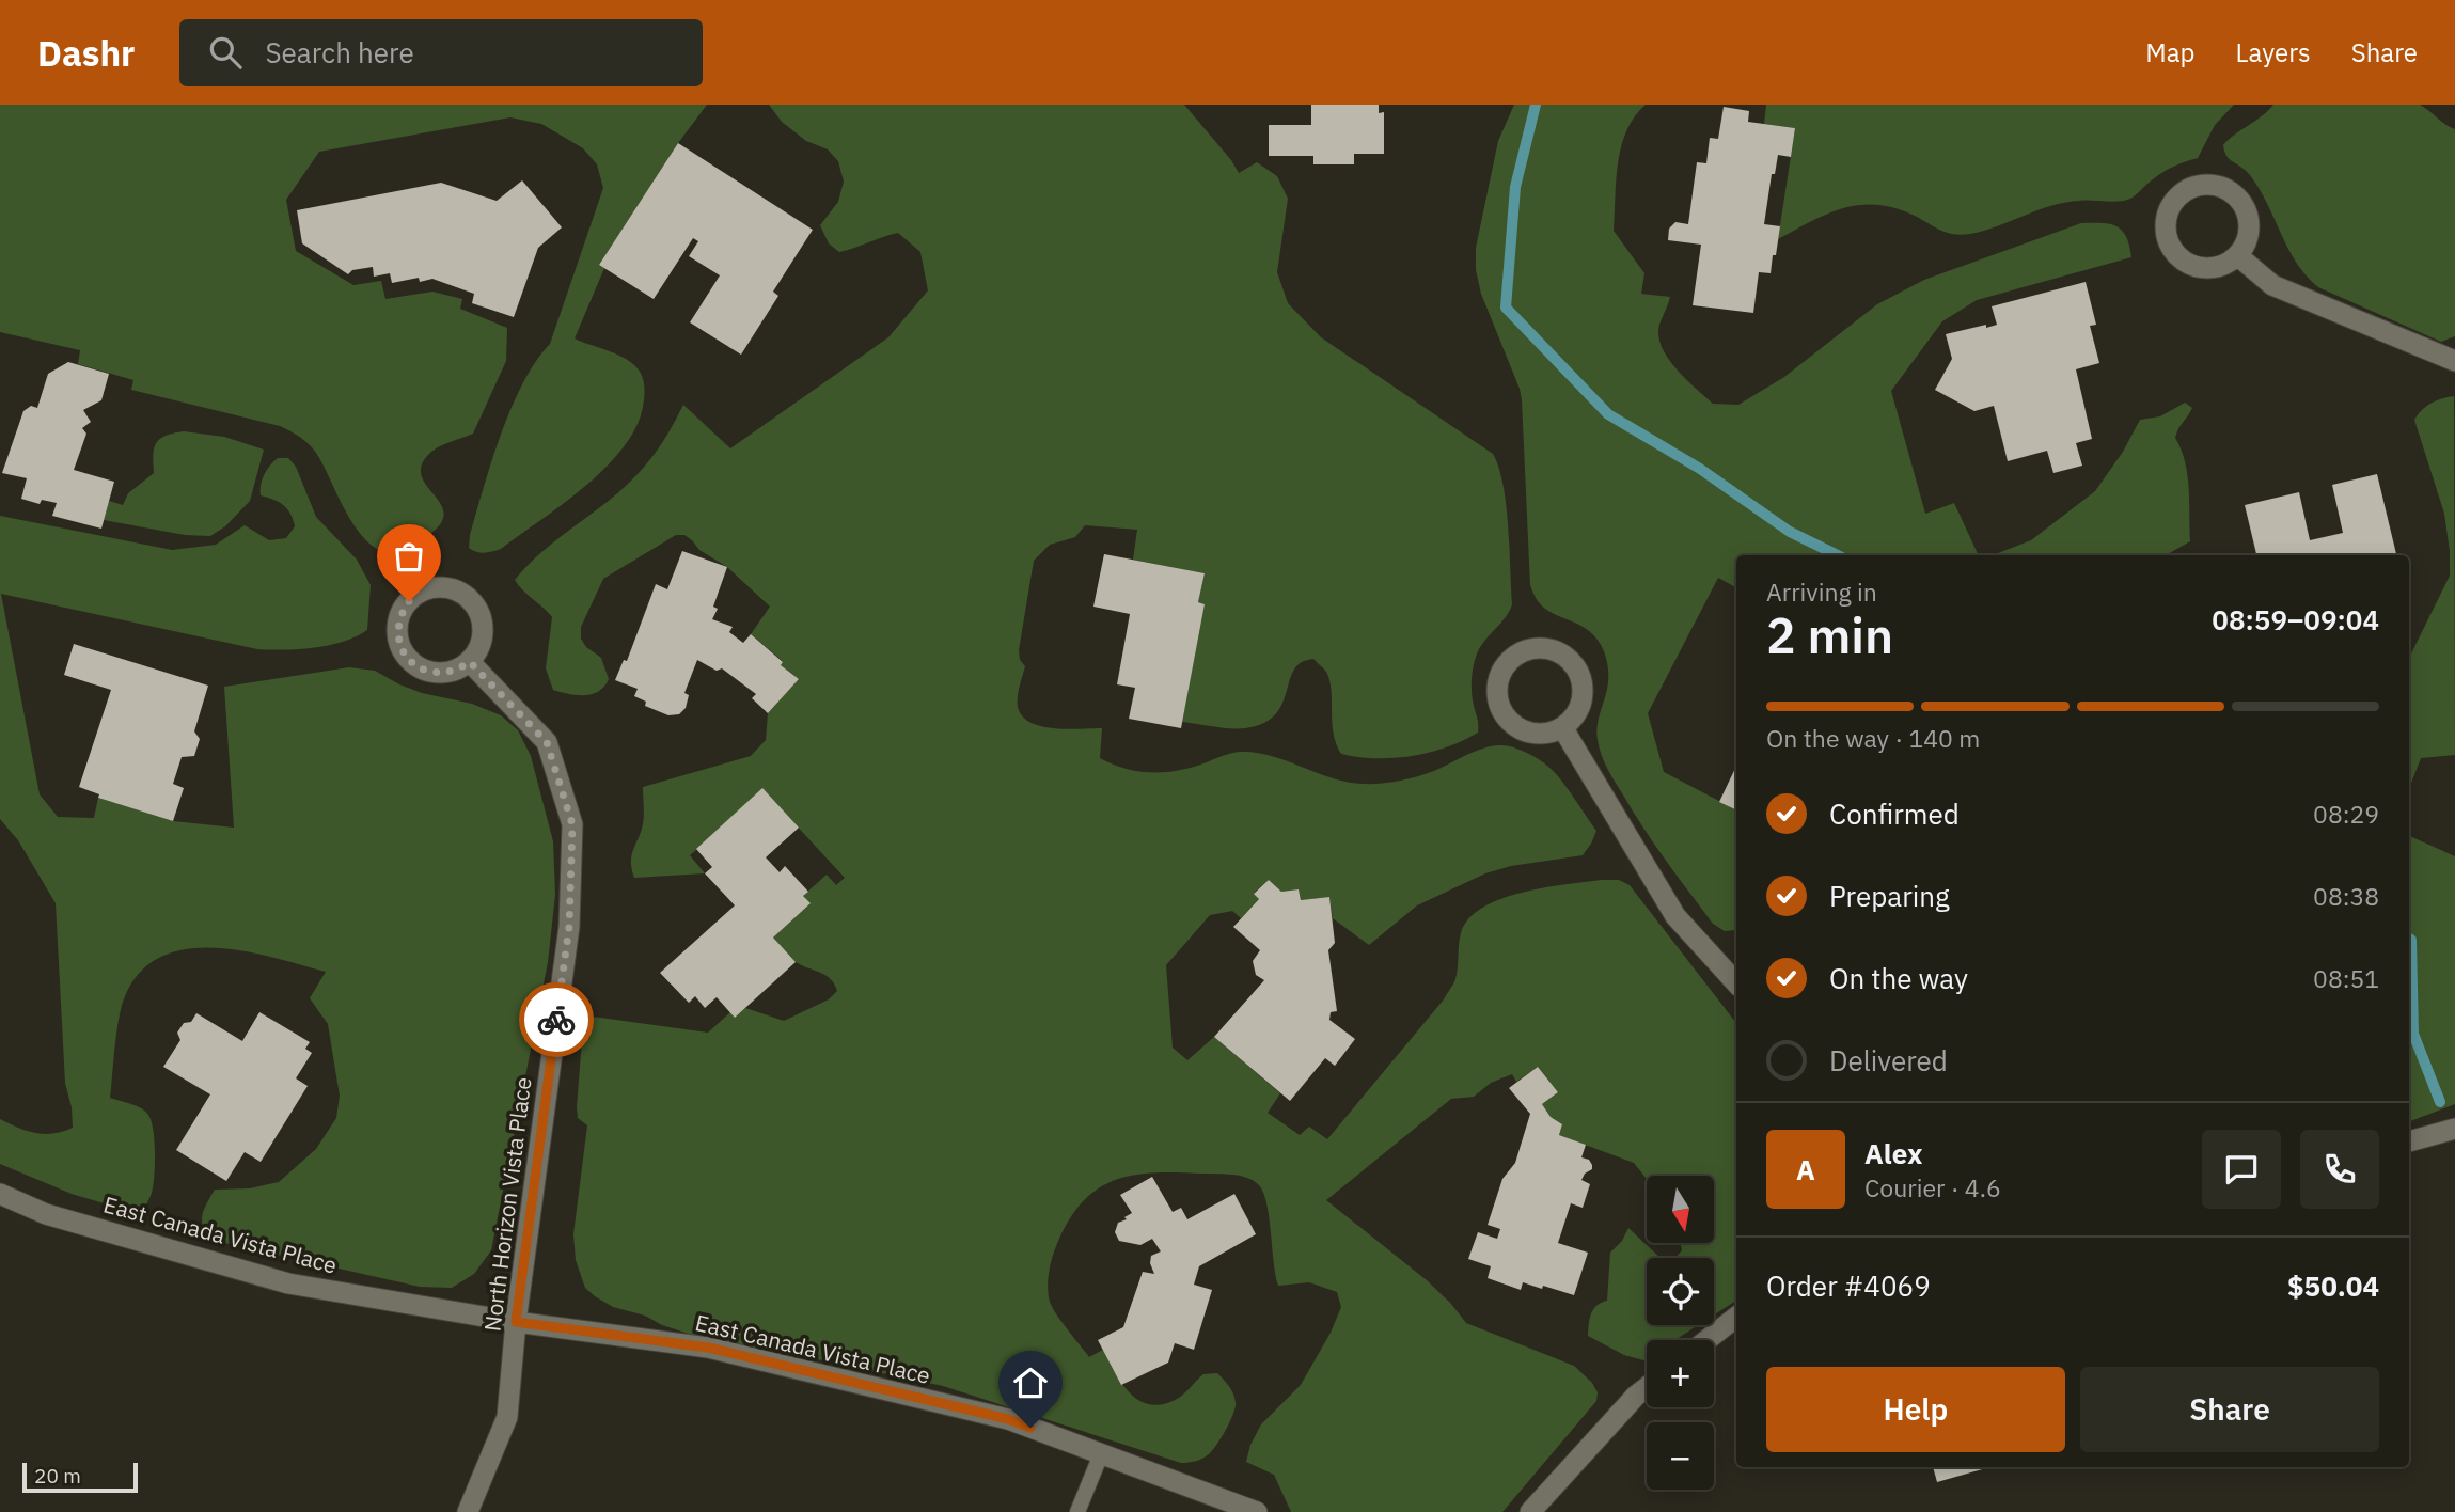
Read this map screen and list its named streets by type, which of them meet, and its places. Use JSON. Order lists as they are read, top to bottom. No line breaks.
{"streets":{"street":["North Horizon Vista Place","East Canada Vista Place"]},"crossings":[["North Horizon Vista Place","East Canada Vista Place"]],"scale_bar":"20 m","north":"bottom","page":{"header":"Dashr","search":"Search here","nav":["Map","Layers","Share"],"heading":["2 min","Arriving in","08:59–09:04"],"panel":["Alex","Courier · 4.6","Order #4069","$50.04"],"bar":"On the way · 140 m","list":[["Confirmed","08:29"],["Preparing","08:38"],["On the way","08:51"],"Delivered"],"round":"A","map_buttons":["+","−"],"buttons":["Help","Share"],"scale":"20 m"}}
